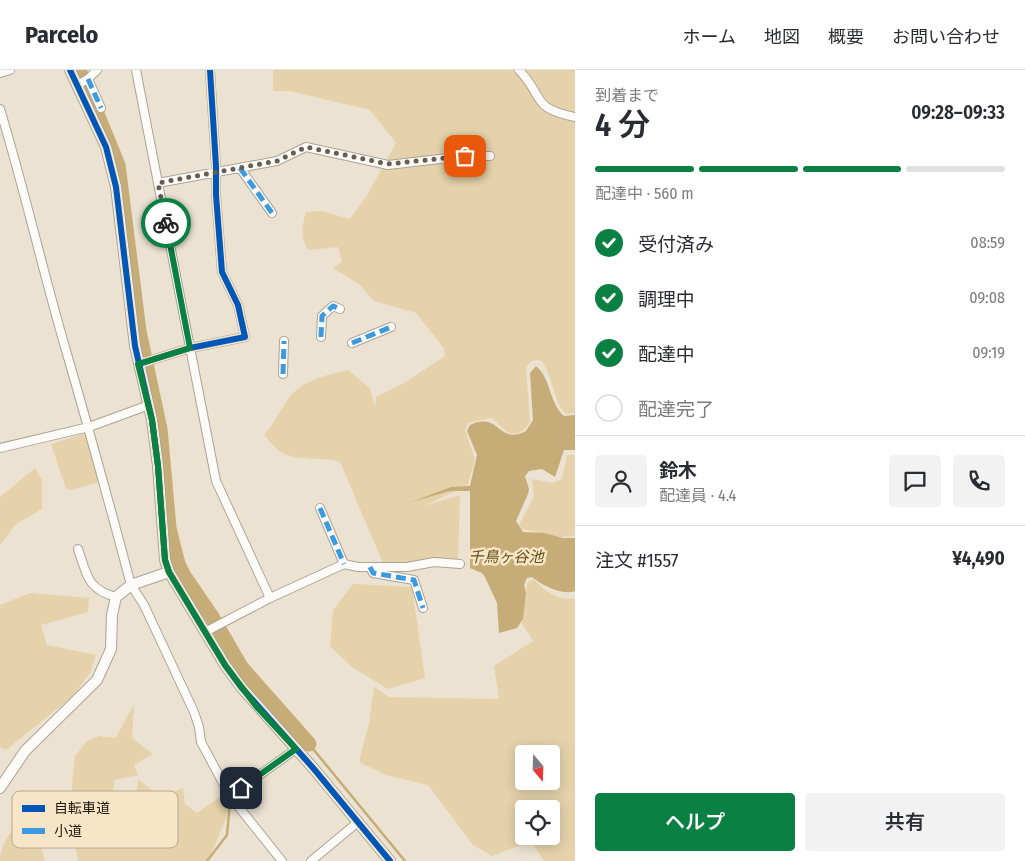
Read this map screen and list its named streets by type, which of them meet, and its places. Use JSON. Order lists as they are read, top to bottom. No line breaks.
{"water":["千鳥ヶ谷池"],"legend":["自転車道","小道"],"north":"bottom","page":{"header":"Parcelo","nav":["ホーム","地図","概要","お問い合わせ"],"heading":["4 分","到着まで","09:28–09:33"],"panel":["鈴木","配達員 · 4.4","注文 #1557","¥4,490"],"bar":"配達中 · 560 m","list":[["受付済み","08:59"],["調理中","09:08"],["配達中","09:19"],"配達完了"],"buttons":["ヘルプ","共有"]}}
